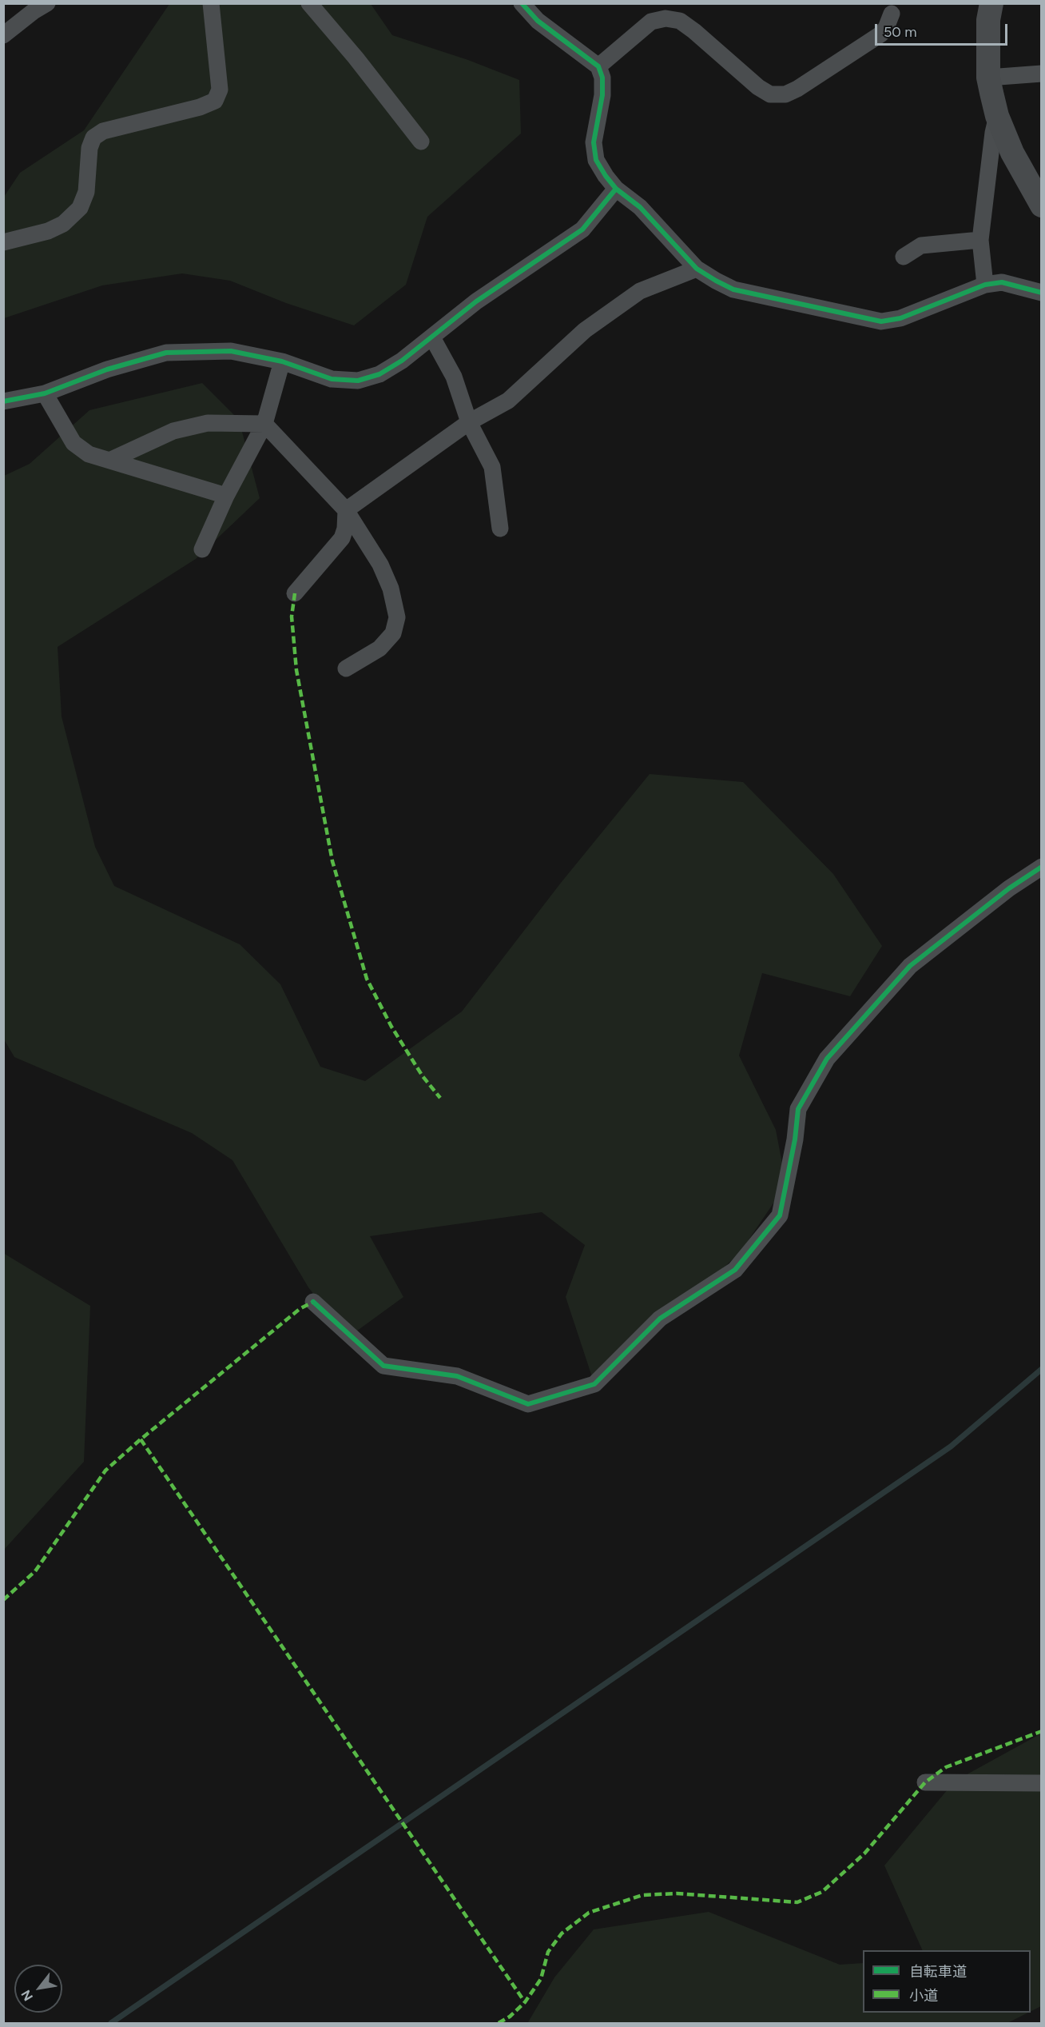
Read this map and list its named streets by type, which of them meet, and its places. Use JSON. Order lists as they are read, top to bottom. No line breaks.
{"legend":["自転車道","小道"],"scale_bar":"50 m","north":"bottom left"}
